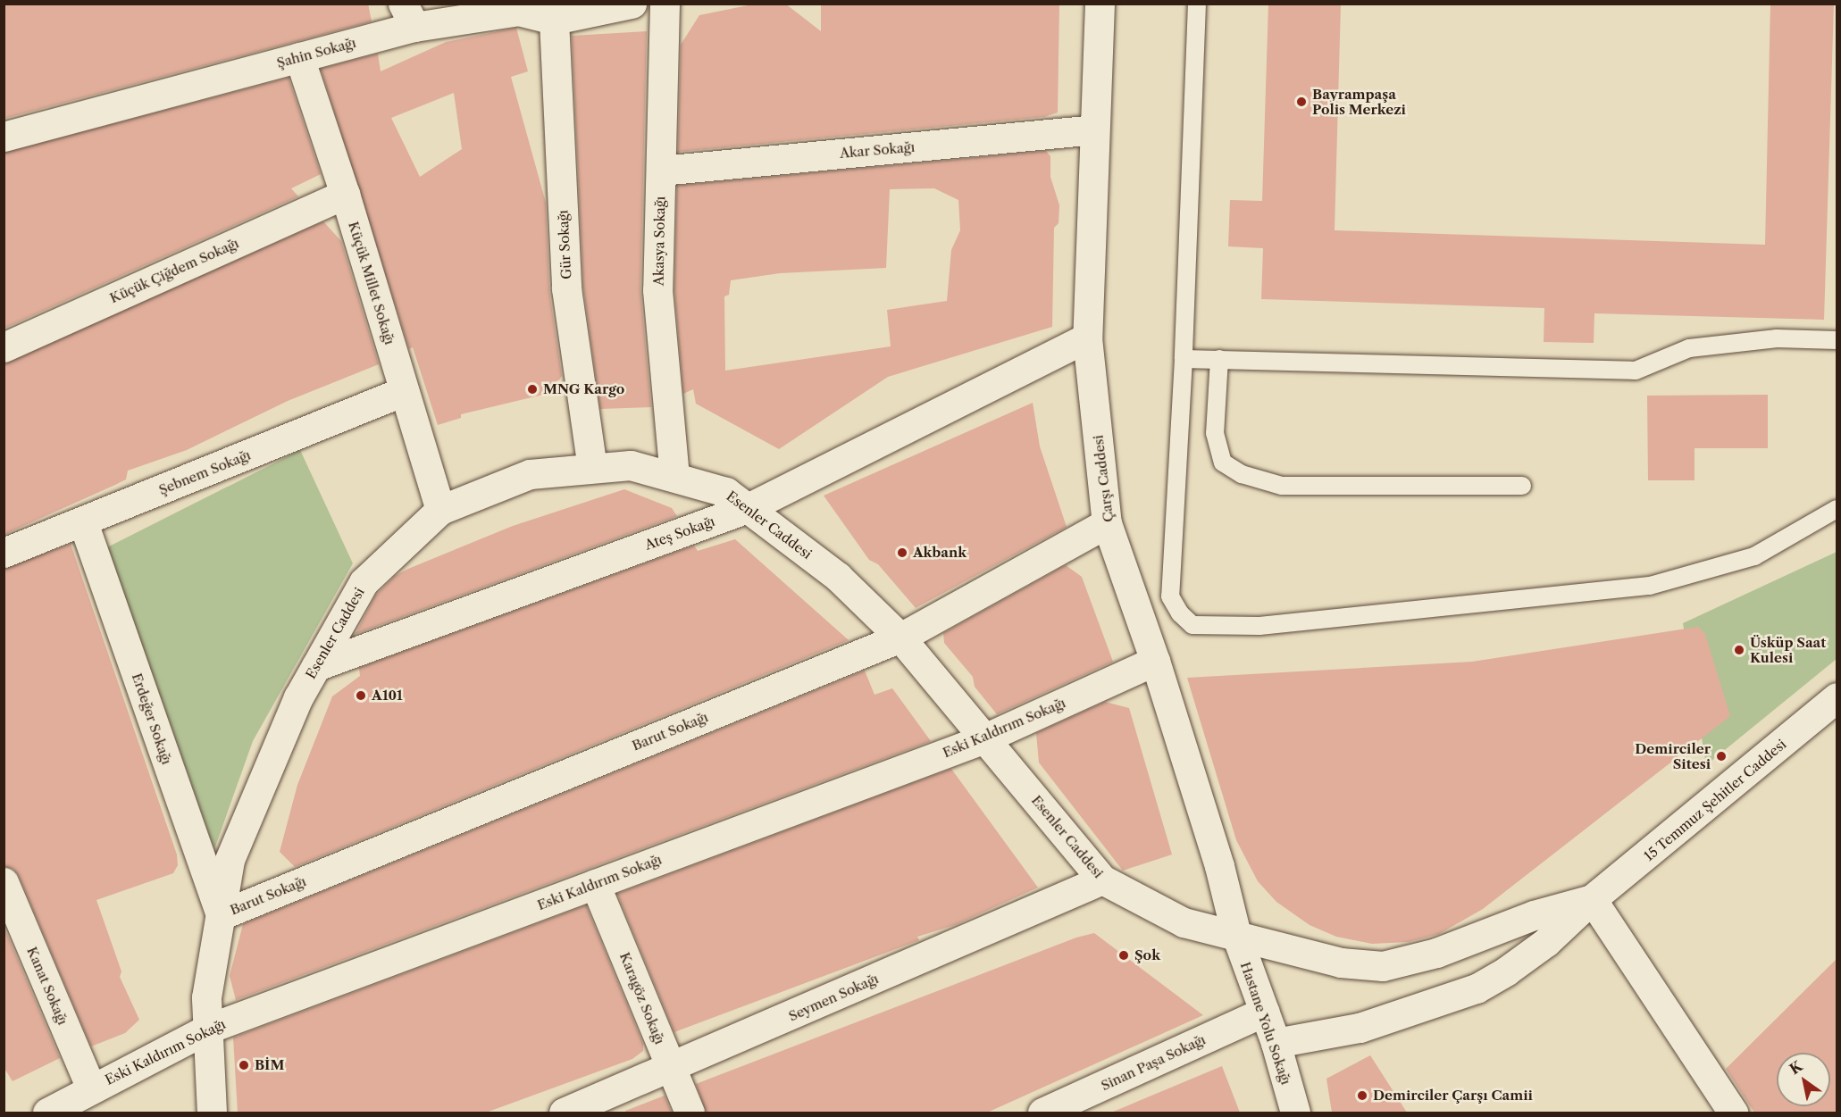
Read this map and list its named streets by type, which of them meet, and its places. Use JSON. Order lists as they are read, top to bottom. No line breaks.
{"streets":{"street":["Şahin Sokağı","Akar Sokağı","Akasya Sokağı","Gür Sokağı","Küçük Çiğdem Sokağı","Küçük Millet Sokağı","Şebnem Sokağı","Çarşı Caddesi","Esenler Caddesi","Ateş Sokağı","Erdeğer Sokağı","Eski Kaldırım Sokağı","Barut Sokağı","15 Temmuz Şehitler Caddesi","Kanat Sokağı","Seymen Sokağı","Karagöz Sokağı","Hastane Yolu Sokağı","Sinan Paşa Sokağı"]},"crossings":[["Şahin Sokağı","Gür Sokağı"],["Şahin Sokağı","Küçük Millet Sokağı"],["Akar Sokağı","Akasya Sokağı"],["Akar Sokağı","Çarşı Caddesi"],["Akasya Sokağı","Esenler Caddesi"],["Gür Sokağı","Esenler Caddesi"],["Küçük Çiğdem Sokağı","Küçük Millet Sokağı"],["Küçük Millet Sokağı","Şebnem Sokağı"],["Küçük Millet Sokağı","Esenler Caddesi"],["Şebnem Sokağı","Erdeğer Sokağı"],["Çarşı Caddesi","Esenler Caddesi"],["Çarşı Caddesi","Ateş Sokağı"],["Çarşı Caddesi","Eski Kaldırım Sokağı"],["Çarşı Caddesi","Barut Sokağı"],["Çarşı Caddesi","Hastane Yolu Sokağı"],["Esenler Caddesi","Ateş Sokağı"],["Esenler Caddesi","Erdeğer Sokağı"],["Esenler Caddesi","Eski Kaldırım Sokağı"],["Esenler Caddesi","Barut Sokağı"],["Esenler Caddesi","15 Temmuz Şehitler Caddesi"],["Esenler Caddesi","Seymen Sokağı"],["Esenler Caddesi","Hastane Yolu Sokağı"],["Erdeğer Sokağı","Barut Sokağı"],["Eski Kaldırım Sokağı","Kanat Sokağı"],["Eski Kaldırım Sokağı","Karagöz Sokağı"],["15 Temmuz Şehitler Caddesi","Hastane Yolu Sokağı"],["Seymen Sokağı","Karagöz Sokağı"],["Hastane Yolu Sokağı","Sinan Paşa Sokağı"]],"places":["Bayrampaşa Polis Merkezi","MNG Kargo","Akbank","Üsküp Saat Kulesi","A101","Demirciler Sitesi","Şok","BİM","Demirciler Çarşı Camii"],"north":"top left"}
